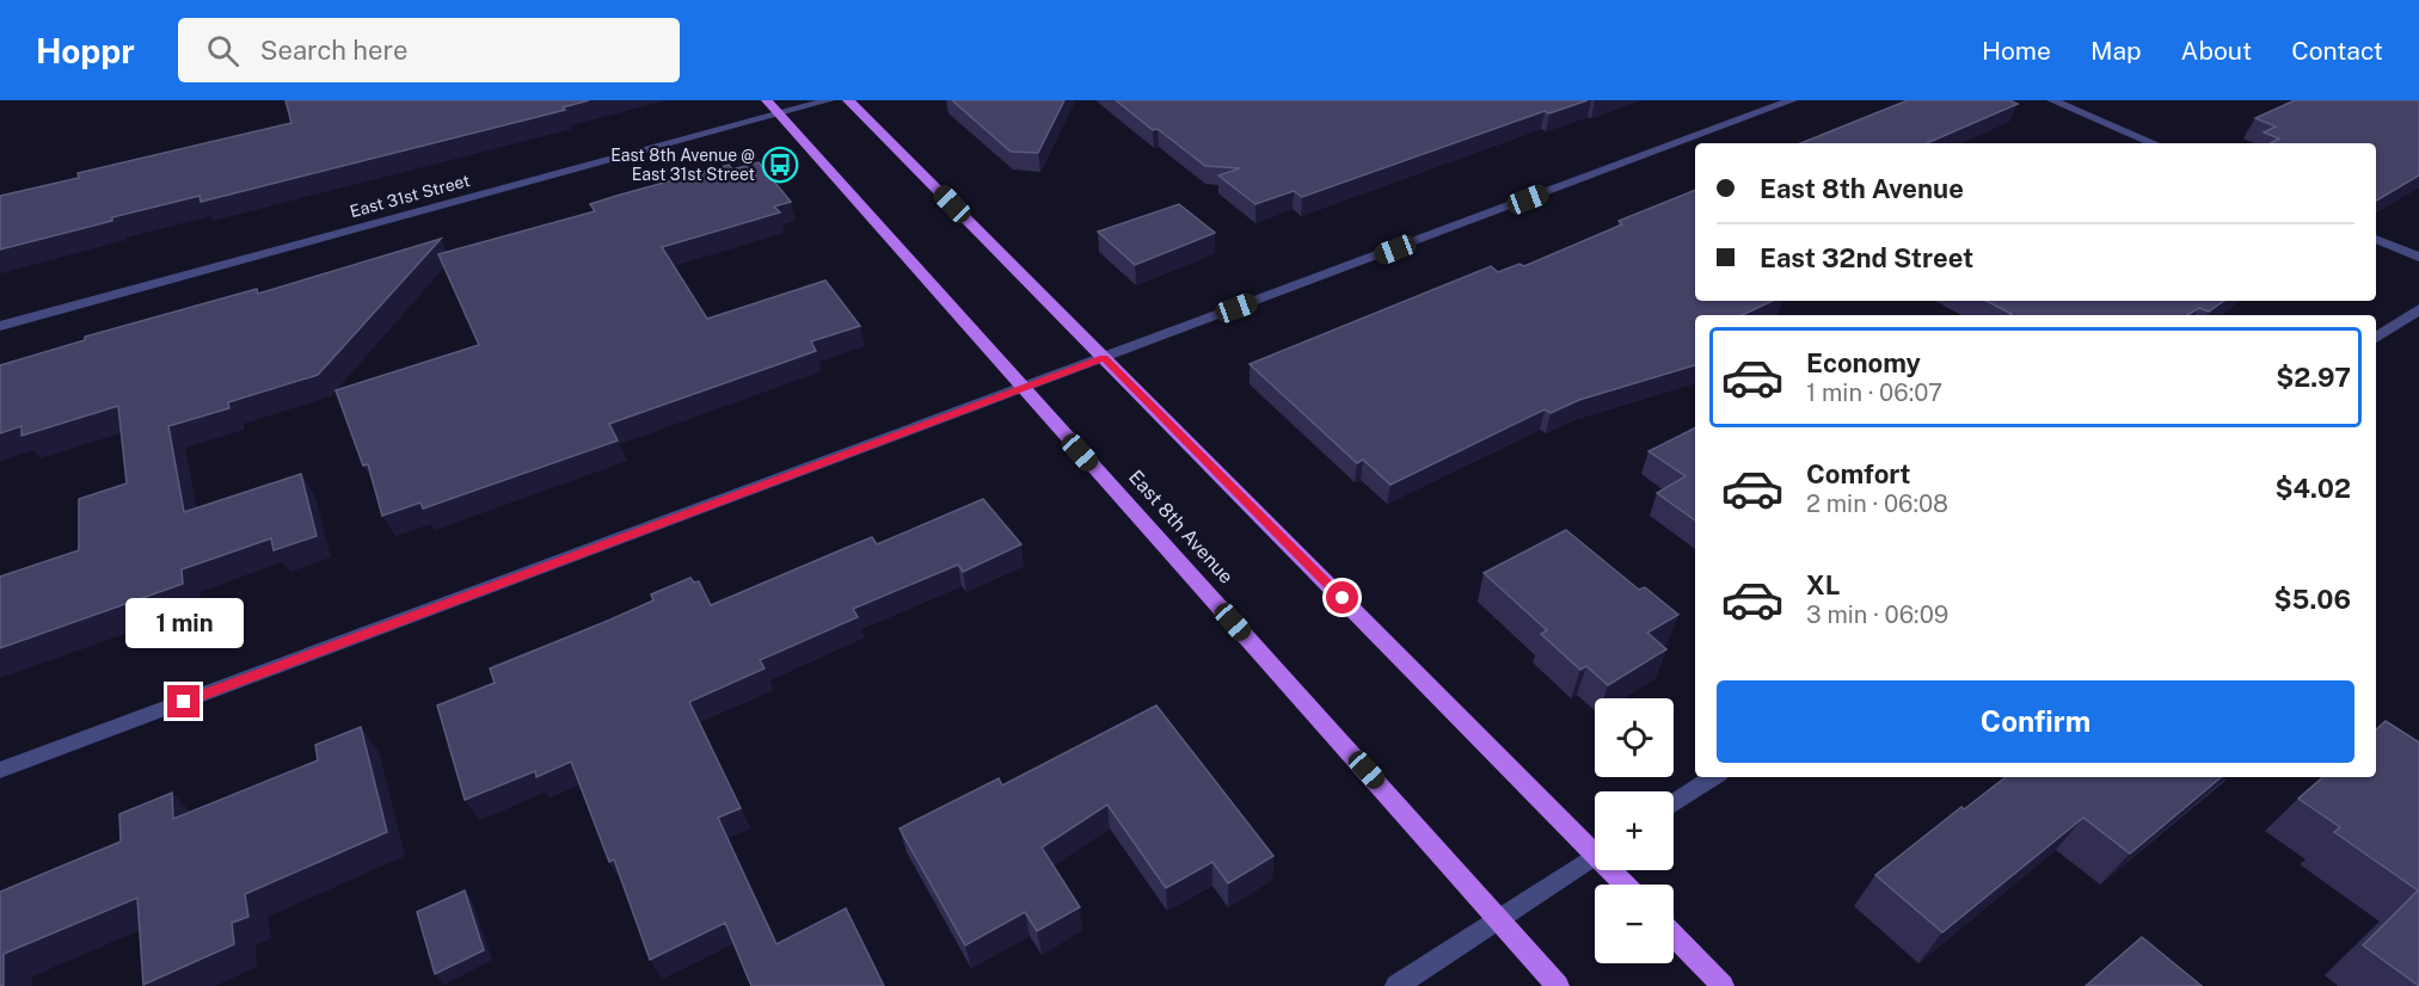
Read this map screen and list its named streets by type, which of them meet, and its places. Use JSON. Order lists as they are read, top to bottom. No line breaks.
{"streets":{"main road":["East 8th Avenue"],"street":["East 31st Street"]},"crossings":[["East 31st Street","East 8th Avenue"]],"places":{"bus stop":["East 8th Avenue @ East 31st Street"]},"page":{"header":"Hoppr","search":"Search here","nav":["Home","Map","About","Contact"],"banner":["East 8th Avenue","East 32nd Street"],"list":[{"name":"Economy","note":"1 min · 06:07","value":"$2.97"},{"name":"Comfort","note":"2 min · 06:08","value":"$4.02"},{"name":"XL","note":"3 min · 06:09","value":"$5.06"}],"bubble":"1 min","buttons":"Confirm","map_buttons":["+","−"]}}
